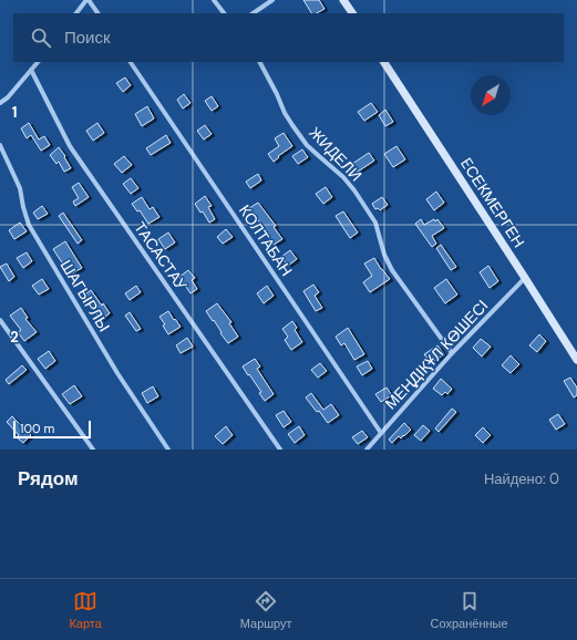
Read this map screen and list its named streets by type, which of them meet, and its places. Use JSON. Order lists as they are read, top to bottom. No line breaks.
{"streets":{"street":["ЖИДЕЛИ","EСЕКМЕРГЕН","КОЛТАБАН","ТАСАСТАУ","ШАГЫРЛЫ","МЕҢДІҚҰЛ КӨШЕСІ"]},"crossings":[["ЖИДЕЛИ","МЕҢДІҚҰЛ КӨШЕСІ"],["EСЕКМЕРГЕН","МЕҢДІҚҰЛ КӨШЕСІ"],["КОЛТАБАН","МЕҢДІҚҰЛ КӨШЕСІ"]],"scale_bar":"100 m","north":"bottom left","page":{"search":"Поиск","scale":"100 m","heading":["Рядом","Найдено: 0"],"nav":["Карта","Маршрут","Сохранённые"]},"grid":{"rows":["1","2"]}}
